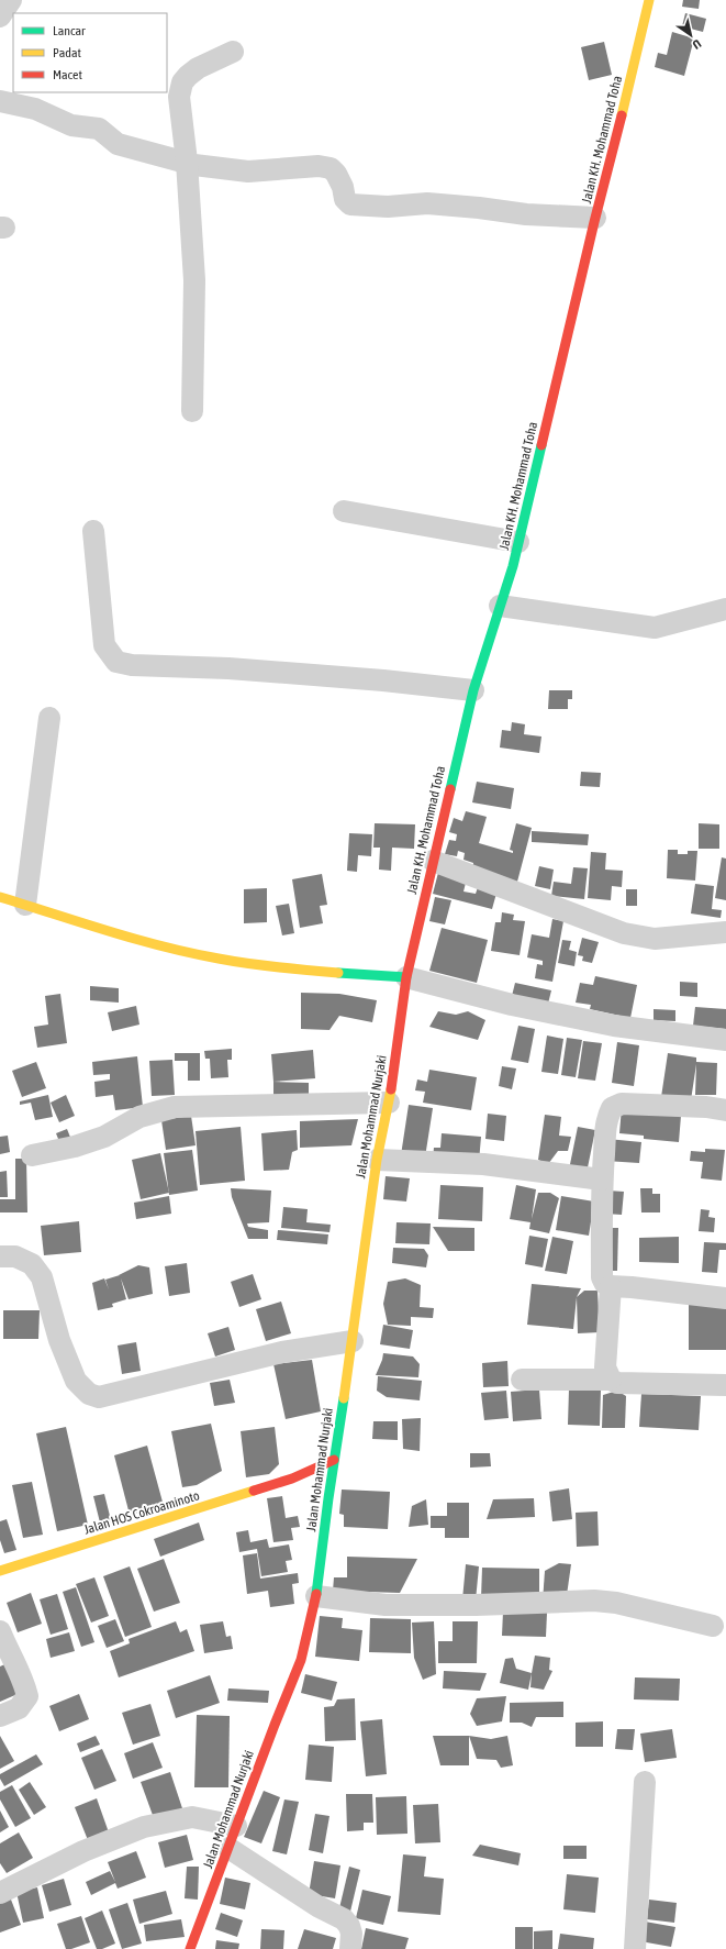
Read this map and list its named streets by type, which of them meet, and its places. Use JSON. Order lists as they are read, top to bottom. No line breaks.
{"streets":{"street":["Jalan KH. Mohammad Toha","Jalan Mohammad Nurjaki","Jalan HOS Cokroaminoto"]},"crossings":[["Jalan KH. Mohammad Toha","Jalan Mohammad Nurjaki"],["Jalan Mohammad Nurjaki","Jalan HOS Cokroaminoto"]],"legend":["Lancar","Padat","Macet"],"north":"bottom right"}
